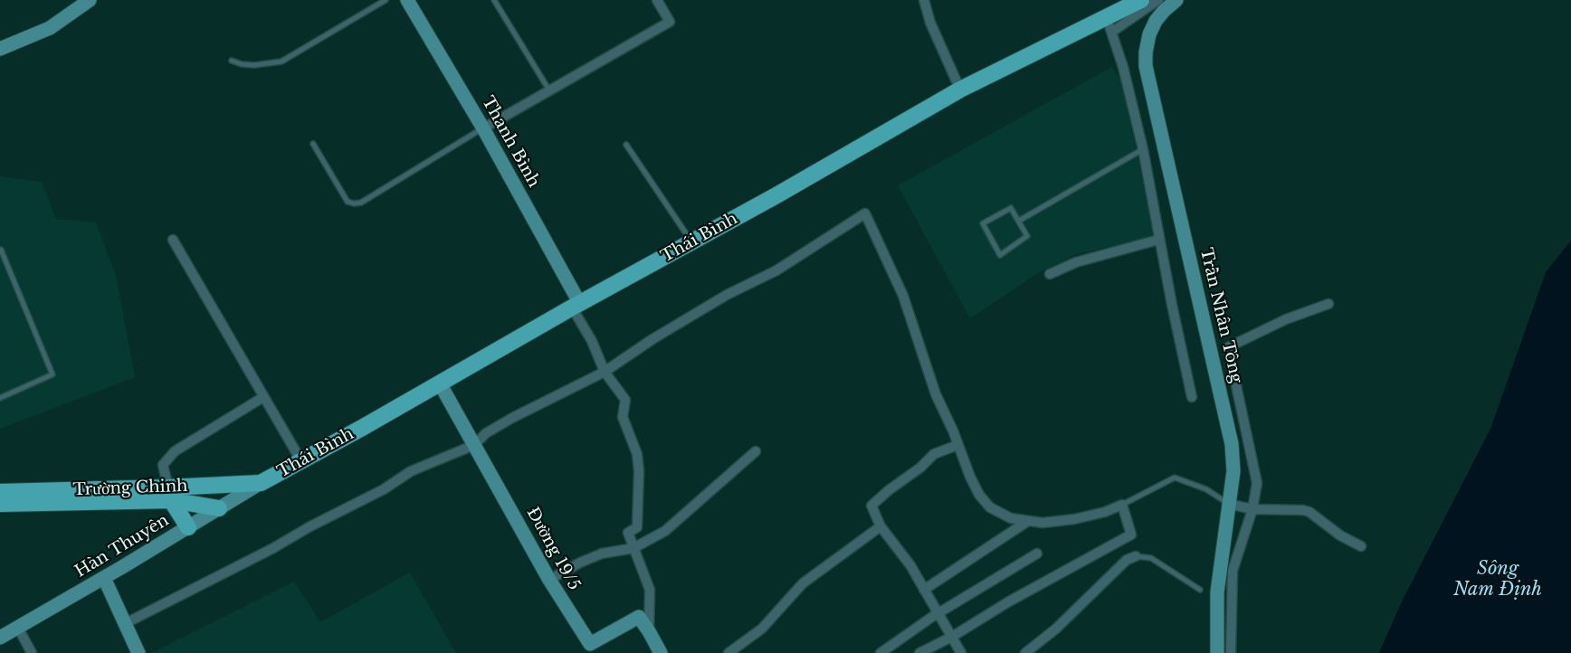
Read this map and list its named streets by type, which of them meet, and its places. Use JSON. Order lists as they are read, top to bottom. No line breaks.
{"streets":{"main road":["Thái Bình","Trường Chinh"],"street":["Thanh Bình","Trần Nhân Tông","Hàn Thuyên","Đường 19/5"]},"crossings":[["Thanh Bình","Thái Bình"],["Thái Bình","Trường Chinh"],["Thái Bình","Hàn Thuyên"],["Thái Bình","Đường 19/5"],["Trường Chinh","Hàn Thuyên"]],"water":["Sông Nam Định"]}
